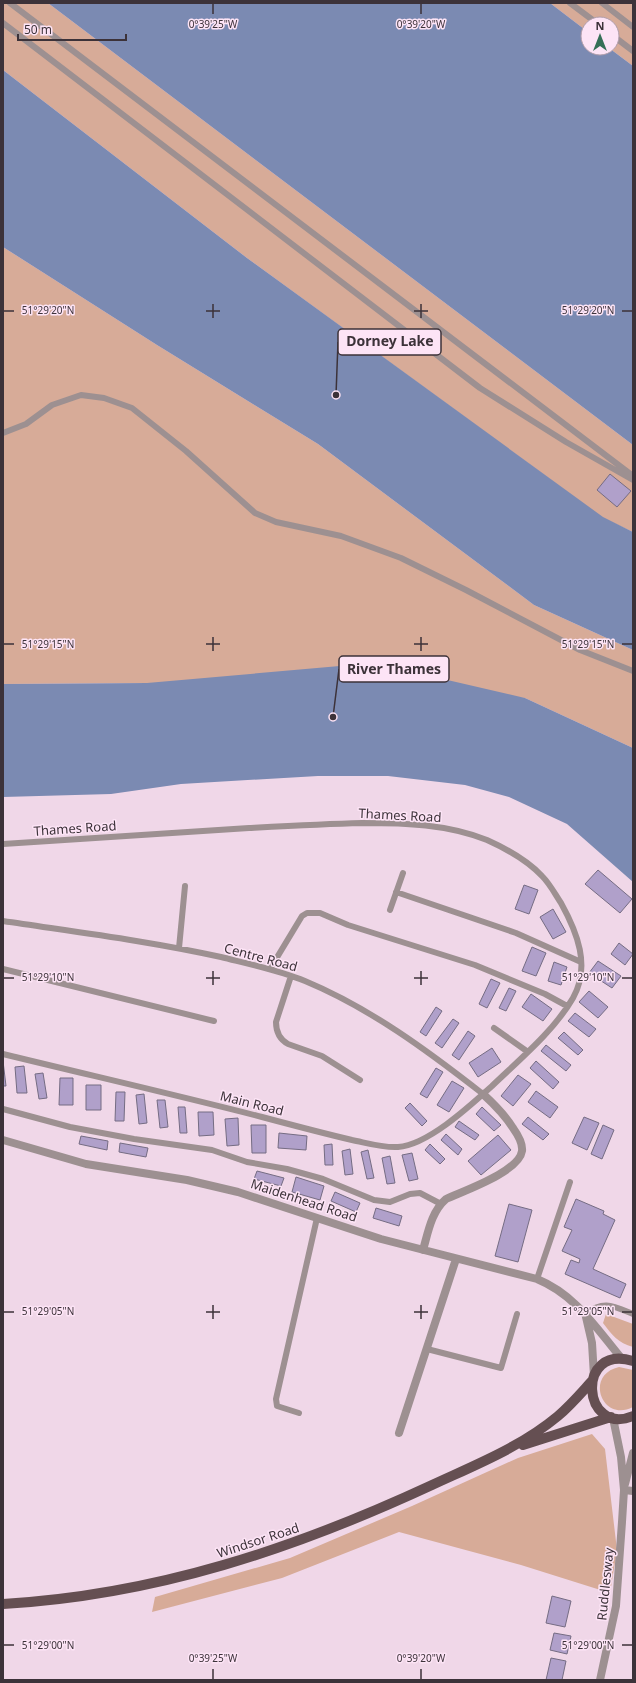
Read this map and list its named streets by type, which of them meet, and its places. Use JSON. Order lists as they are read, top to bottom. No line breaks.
{"streets":{"main road":["Windsor Road"],"street":["Maidenhead Road","Ruddlesway"],"lane":["Thames Road","Centre Road","Main Road"]},"crossings":[["Thames Road","Centre Road"],["Thames Road","Main Road"],["Centre Road","Main Road"],["Maidenhead Road","Windsor Road"],["Windsor Road","Ruddlesway"]],"places":["Dorney Lake","River Thames"],"scale_bar":"50 m","north":"top","coordinates":["0°39'25\"W","0°39'20\"W","51°29'20\"N","51°29'15\"N","51°29'10\"N","51°29'05\"N","51°29'00\"N"]}
